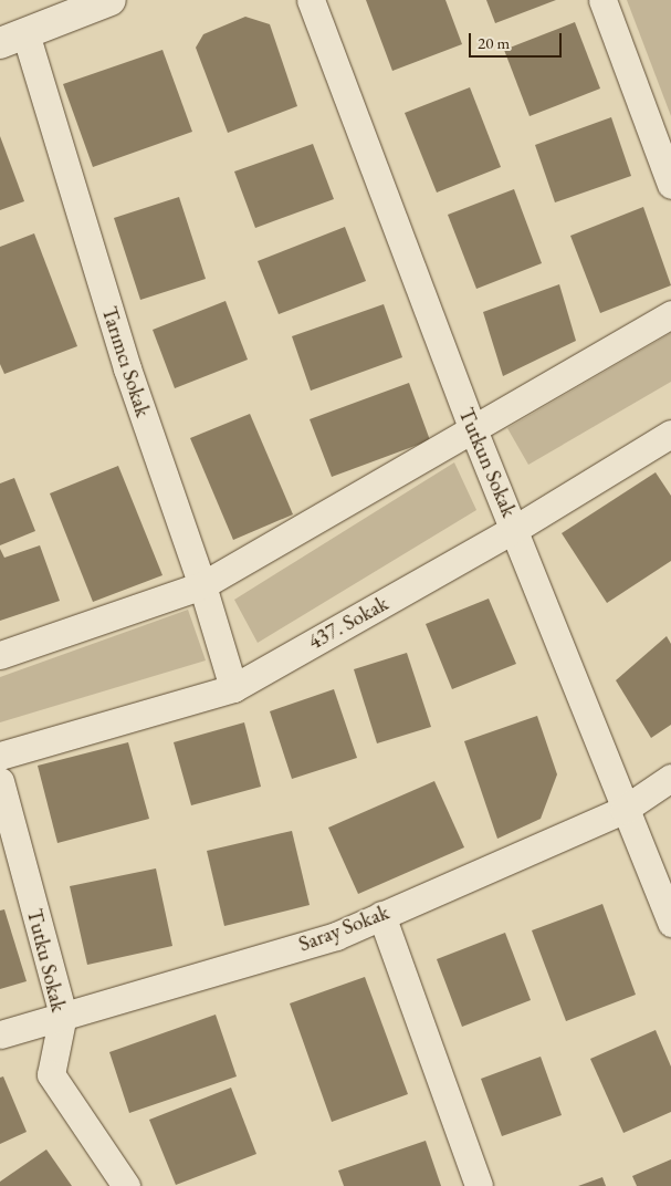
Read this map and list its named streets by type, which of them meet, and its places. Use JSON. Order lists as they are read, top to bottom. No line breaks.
{"streets":{"street":["Tarımcı Sokak","Tutkun Sokak","437. Sokak","Saray Sokak","Tutku Sokak"]},"crossings":[["Tarımcı Sokak","437. Sokak"],["Tutkun Sokak","437. Sokak"],["Tutkun Sokak","Saray Sokak"],["Saray Sokak","Tutku Sokak"]],"scale_bar":"20 m"}
